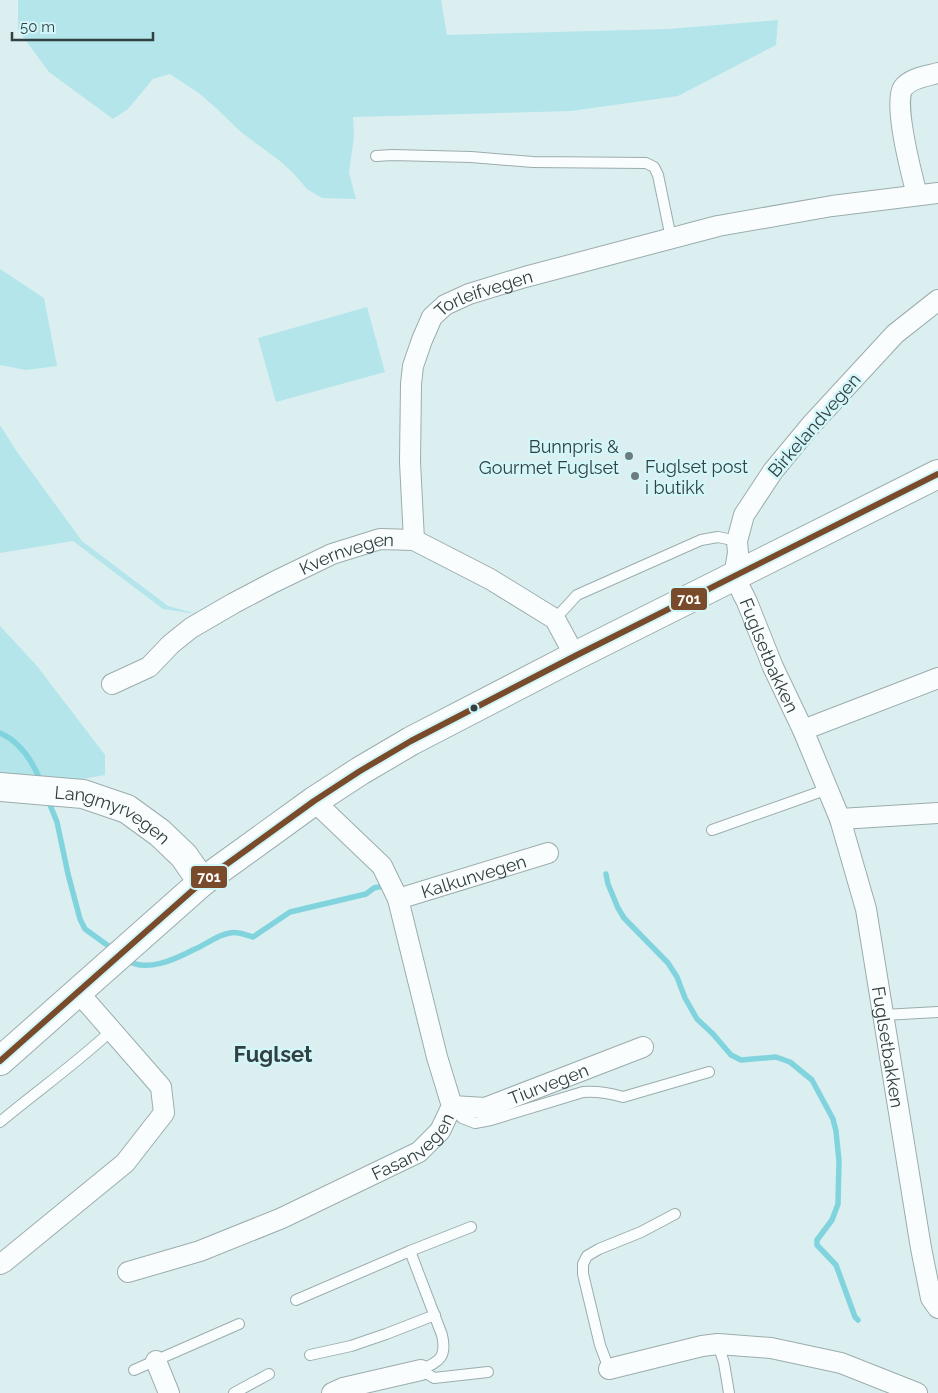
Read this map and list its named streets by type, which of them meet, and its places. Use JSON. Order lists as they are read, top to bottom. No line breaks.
{"streets":{"main road":["Langmyrvegen"],"street":["Torleifvegen","Birkelandvegen","Kvernvegen","Fuglsetbakken","Kalkunvegen","Tiurvegen","Fasanvegen"]},"crossings":[["Torleifvegen","Kvernvegen"],["Birkelandvegen","Fuglsetbakken"],["Kalkunvegen","Fasanvegen"],["Tiurvegen","Fasanvegen"]],"districts":["Fuglset"],"places":["Bunnpris & Gourmet Fuglset","Fuglset post i butikk"],"lines":["transit line 701"],"scale_bar":"50 m"}
